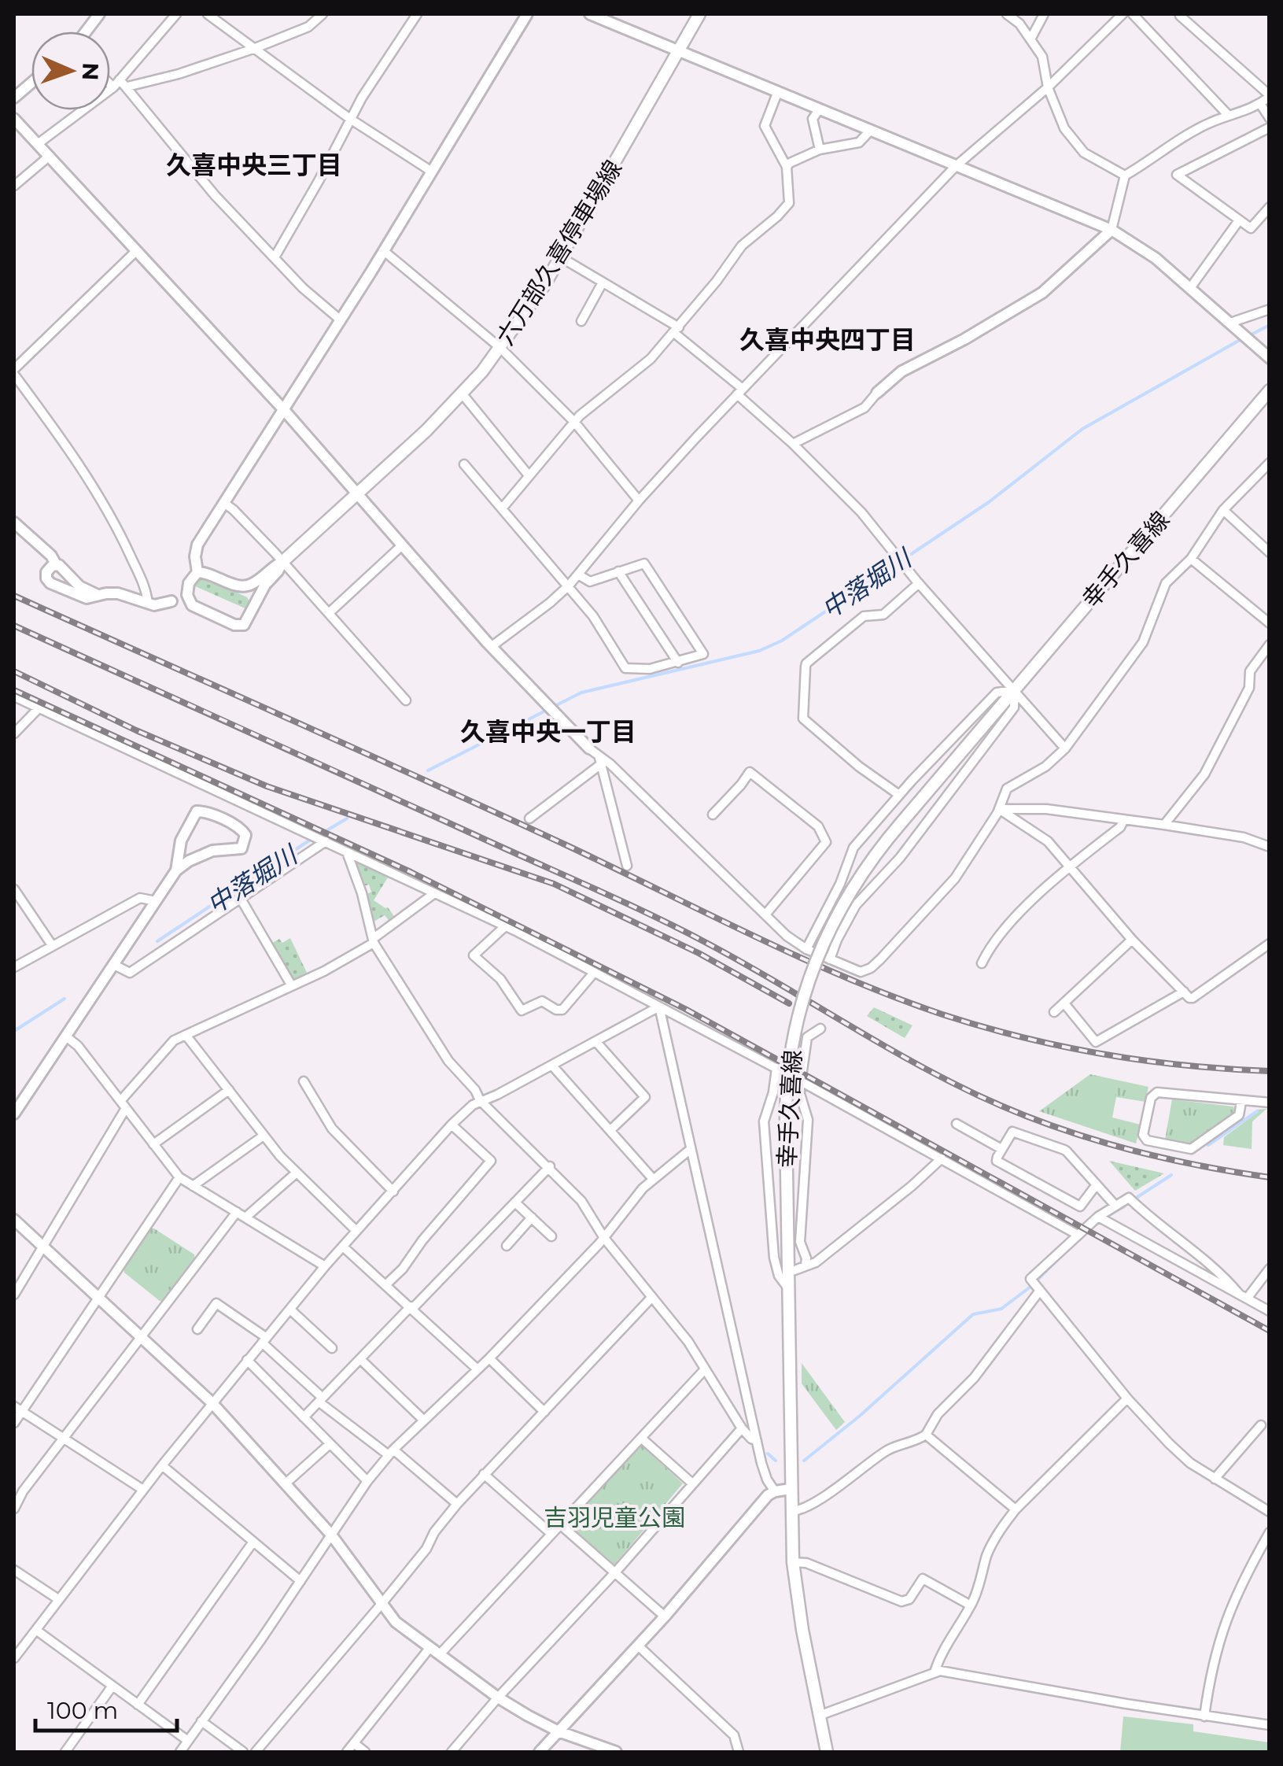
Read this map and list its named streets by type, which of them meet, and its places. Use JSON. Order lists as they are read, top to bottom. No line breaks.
{"streets":{"main road":["六万部久喜停車場線","幸手久喜線"]},"districts":["久喜中央三丁目","久喜中央四丁目","久喜中央一丁目"],"water":["中落堀川"],"parks":["吉羽児童公園"],"scale_bar":"100 m","north":"right"}
